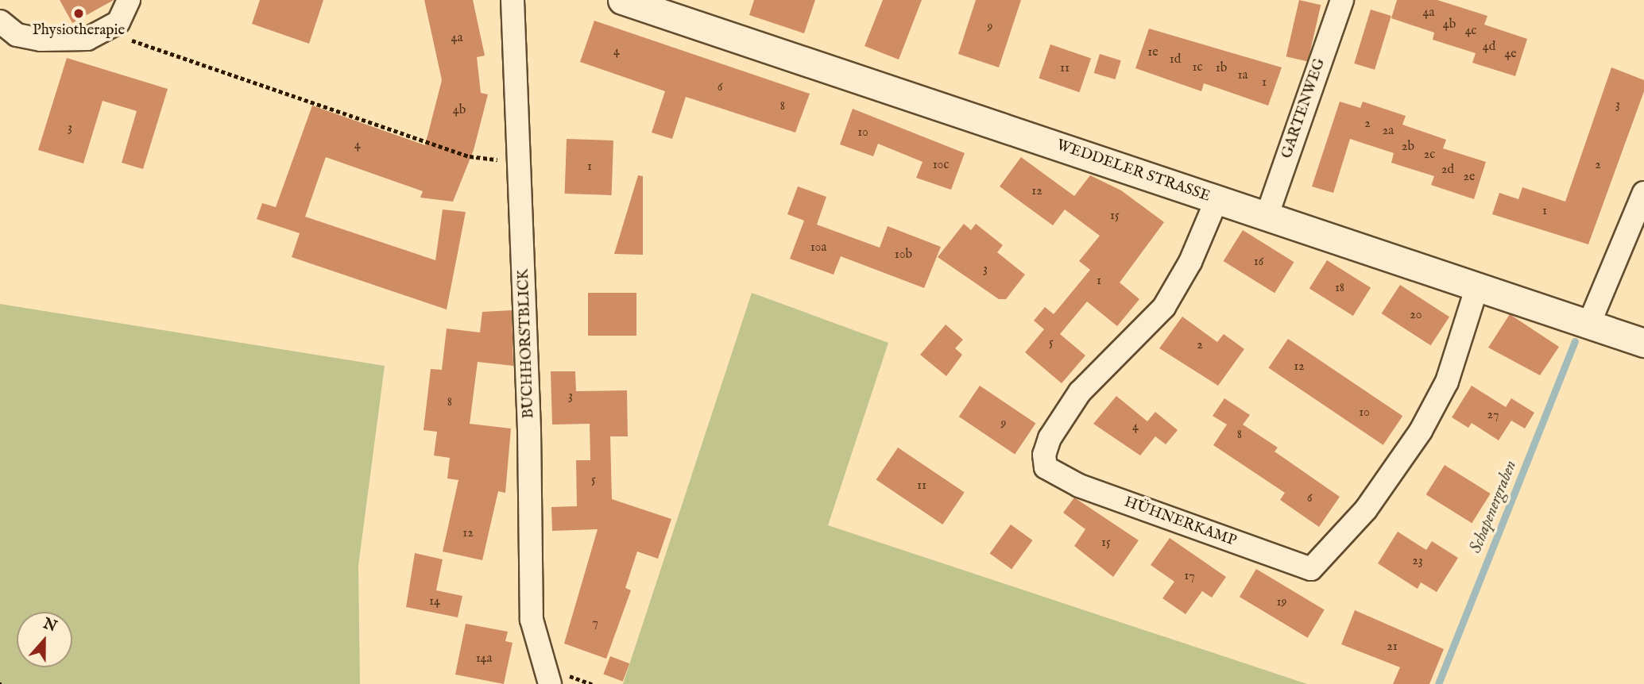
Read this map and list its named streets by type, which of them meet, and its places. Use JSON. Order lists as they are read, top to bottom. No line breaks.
{"streets":{"street":["GARTENWEG","WEDDELER STRASSE","BUCHHORSTBLICK","HÜHNERKAMP"]},"crossings":[["GARTENWEG","WEDDELER STRASSE"],["WEDDELER STRASSE","HÜHNERKAMP"]],"water":["Schapenergraben"],"places":["Physiotherapie"],"house_numbers":["4a","4b","9","4c","4a","4d","4","1e","4e","1d","1c","11","1b","1a","1","6","3","8","4b","2","3","2a","10","4","2b","2c","10c","2","1","2d","2e","12","1","15","10a","10b","16","3","1","18","20","5","2","12","3","8","10","27","9","4","8","5","11","6","12","15","23","17","14","19","7","21","14a"],"north":"top"}
